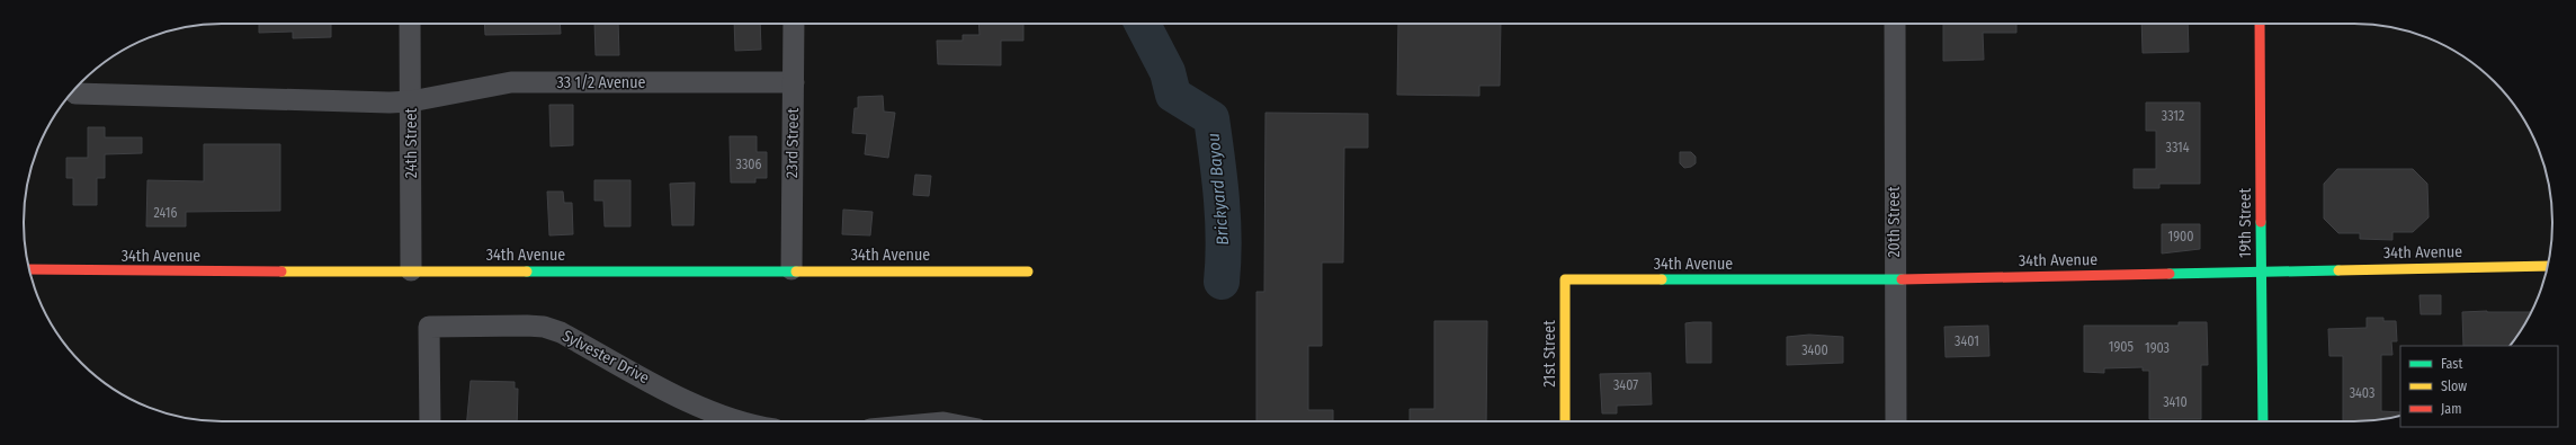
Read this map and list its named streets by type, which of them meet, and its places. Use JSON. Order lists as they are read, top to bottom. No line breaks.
{"streets":{"street":["33 1/2 Avenue","24th Street","23rd Street","20th Street","19th Street","34th Avenue","21st Street","Sylvester Drive"]},"crossings":[["33 1/2 Avenue","24th Street"],["33 1/2 Avenue","23rd Street"],["24th Street","34th Avenue"],["23rd Street","34th Avenue"],["20th Street","34th Avenue"],["19th Street","34th Avenue"],["34th Avenue","21st Street"]],"water":["Brickyard Bayou"],"house_numbers":["3312","3314","3306","2416","1900","3401","1905","1903","3400","3407","3403","3410"],"legend":["Fast","Slow","Jam"]}
